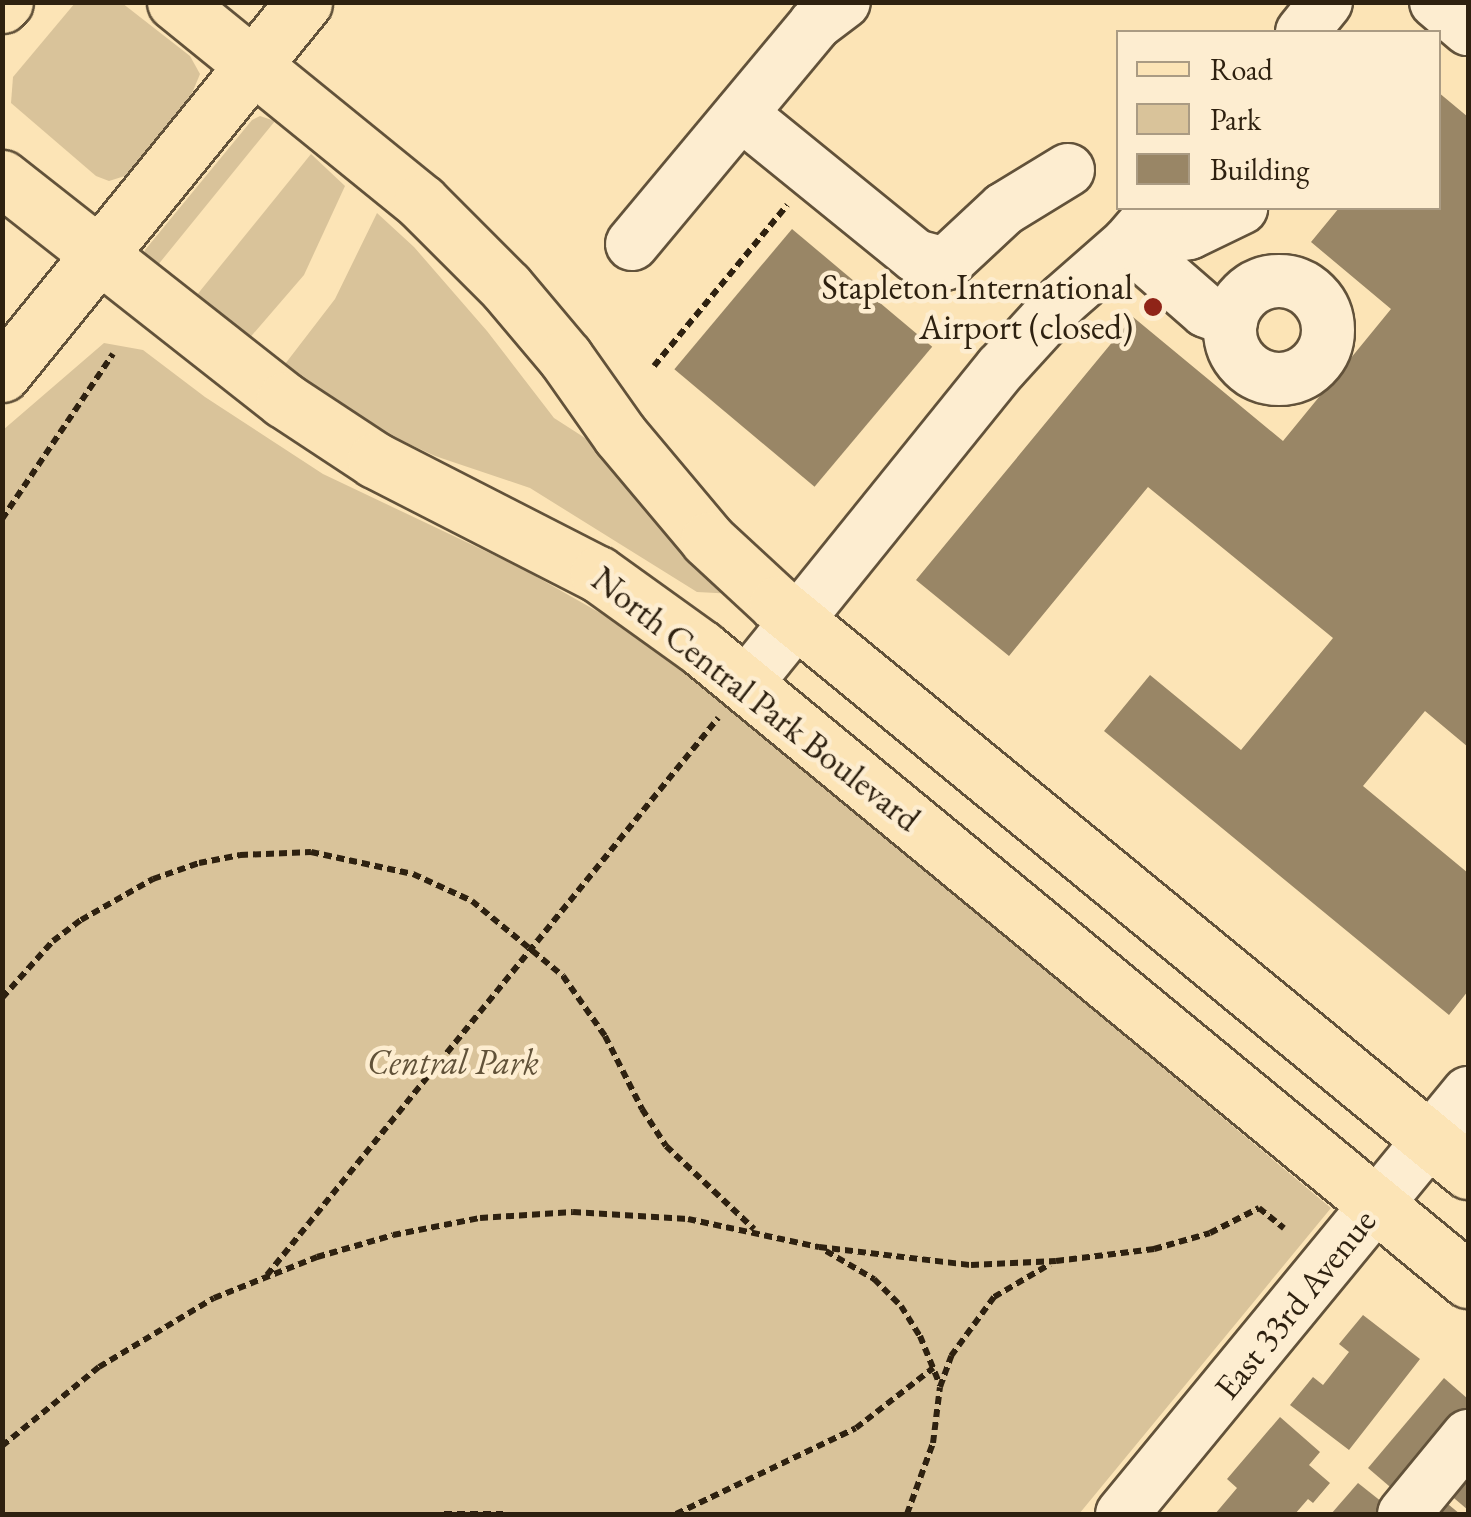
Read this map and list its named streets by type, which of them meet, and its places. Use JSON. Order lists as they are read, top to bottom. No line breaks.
{"streets":{"main road":["North Central Park Boulevard"],"street":["East 33rd Avenue"]},"crossings":[["North Central Park Boulevard","East 33rd Avenue"]],"parks":["Central Park"],"places":["Stapleton International Airport (closed)"],"legend":["Road","Park","Building"]}
